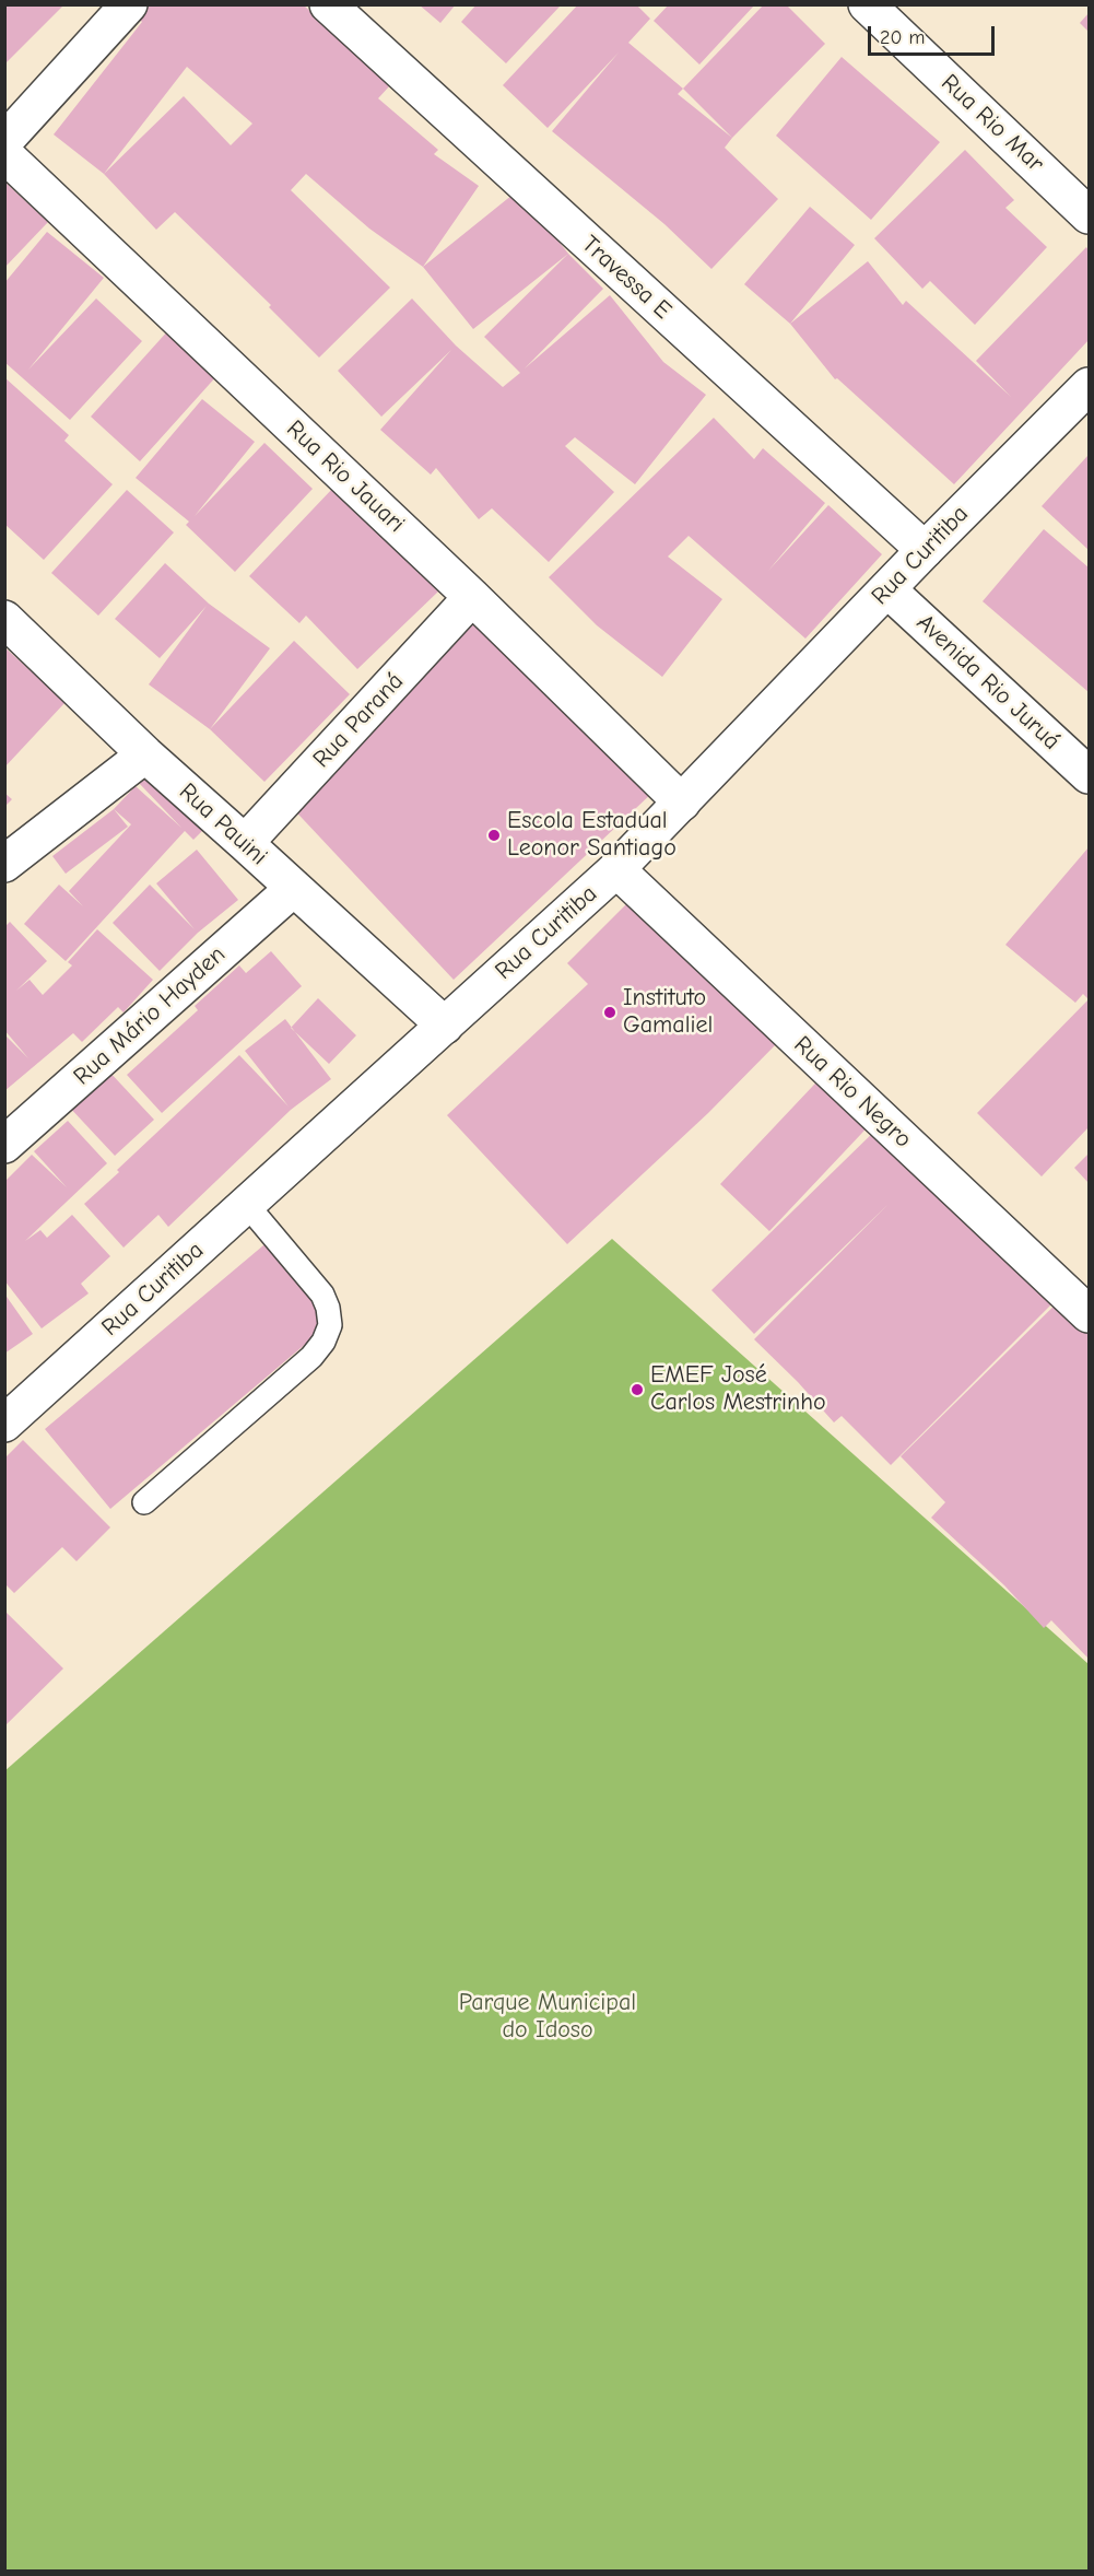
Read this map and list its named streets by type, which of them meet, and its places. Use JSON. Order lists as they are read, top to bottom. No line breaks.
{"streets":{"street":["Rua Rio Mar","Travessa E","Rua Rio Jauari","Rua Curitiba","Avenida Rio Juruá","Rua Paraná","Rua Pauini","Rua Mário Hayden","Rua Rio Negro"]},"crossings":[["Travessa E","Rua Curitiba"],["Rua Rio Jauari","Rua Curitiba"],["Rua Rio Jauari","Rua Paraná"],["Rua Curitiba","Avenida Rio Juruá"],["Rua Curitiba","Rua Pauini"],["Rua Curitiba","Rua Rio Negro"],["Rua Paraná","Rua Pauini"],["Rua Pauini","Rua Mário Hayden"]],"parks":["Parque Municipal do Idoso"],"places":["Escola Estadual Leonor Santiago","Instituto Gamaliel","EMEF José Carlos Mestrinho"],"scale_bar":"20 m"}
